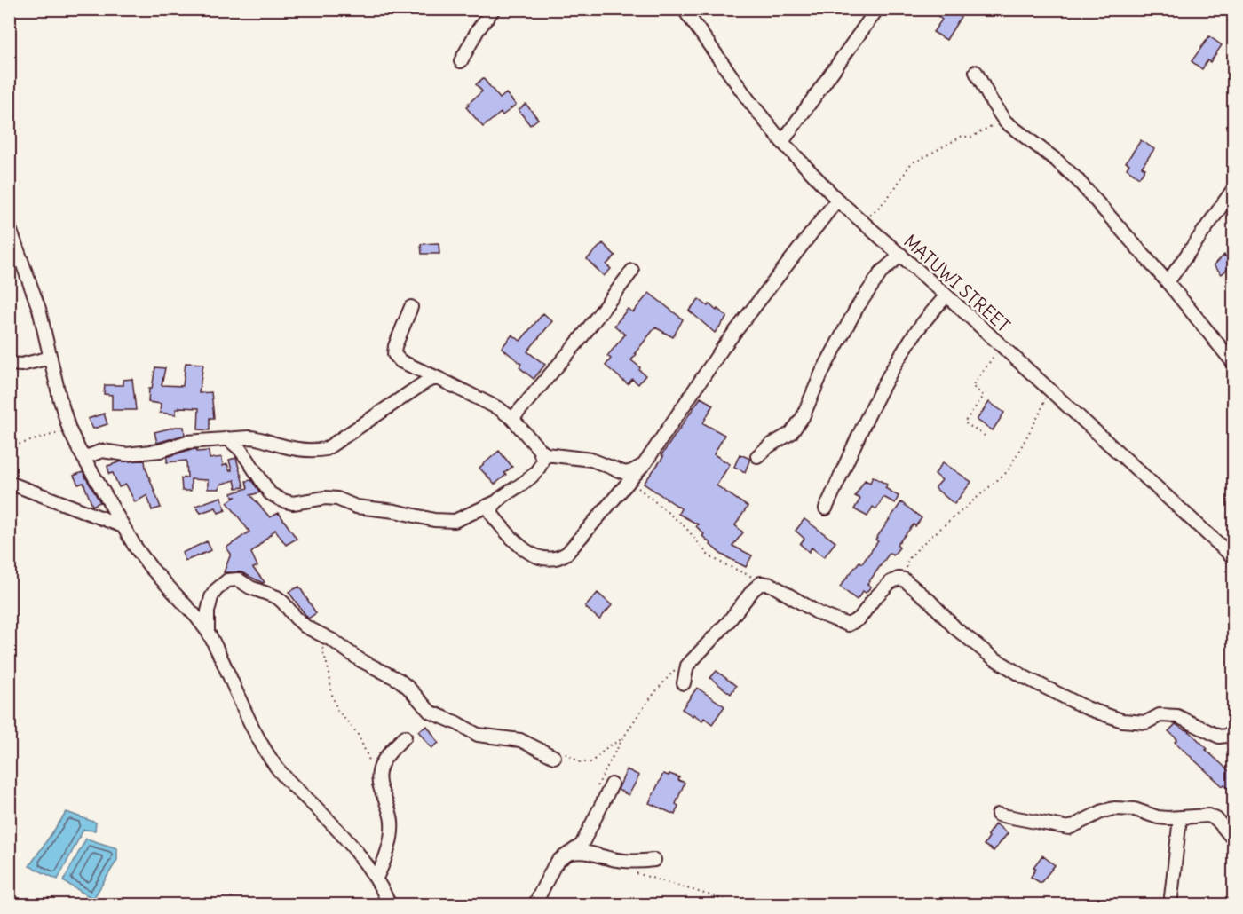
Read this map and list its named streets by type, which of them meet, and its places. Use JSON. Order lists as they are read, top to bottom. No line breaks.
{"streets":{"street":["MATUWI STREET"]}}
